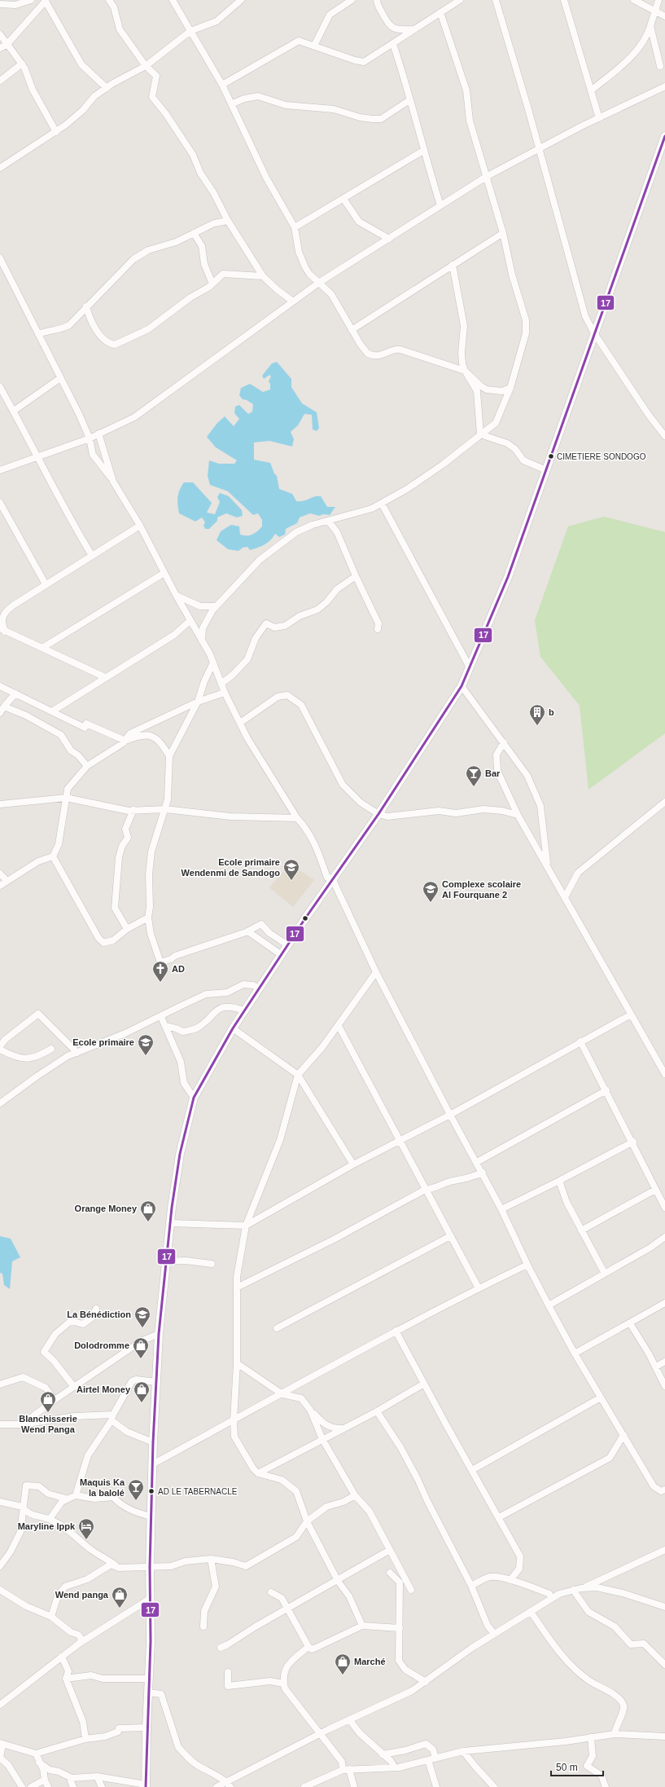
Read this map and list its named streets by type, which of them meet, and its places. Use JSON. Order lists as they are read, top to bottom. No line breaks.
{"places":{"other":["CIMETIERE SONDOGO","AD LE TABERNACLE"],"building":["b"],"bar":["Bar","Maquis Ka la balolé"],"school or university":["Ecole primaire Wendenmi de Sandogo","Complexe scolaire Al Fourquane 2","Ecole primaire","La Bénédiction"],"church":["AD"],"shop":["Orange Money","Dolodromme","Airtel Money","Blanchisserie Wend Panga","Wend panga","Marché"],"hotel":["Maryline lppk"]},"lines":["transit line 17"],"scale_bar":"50 m"}
